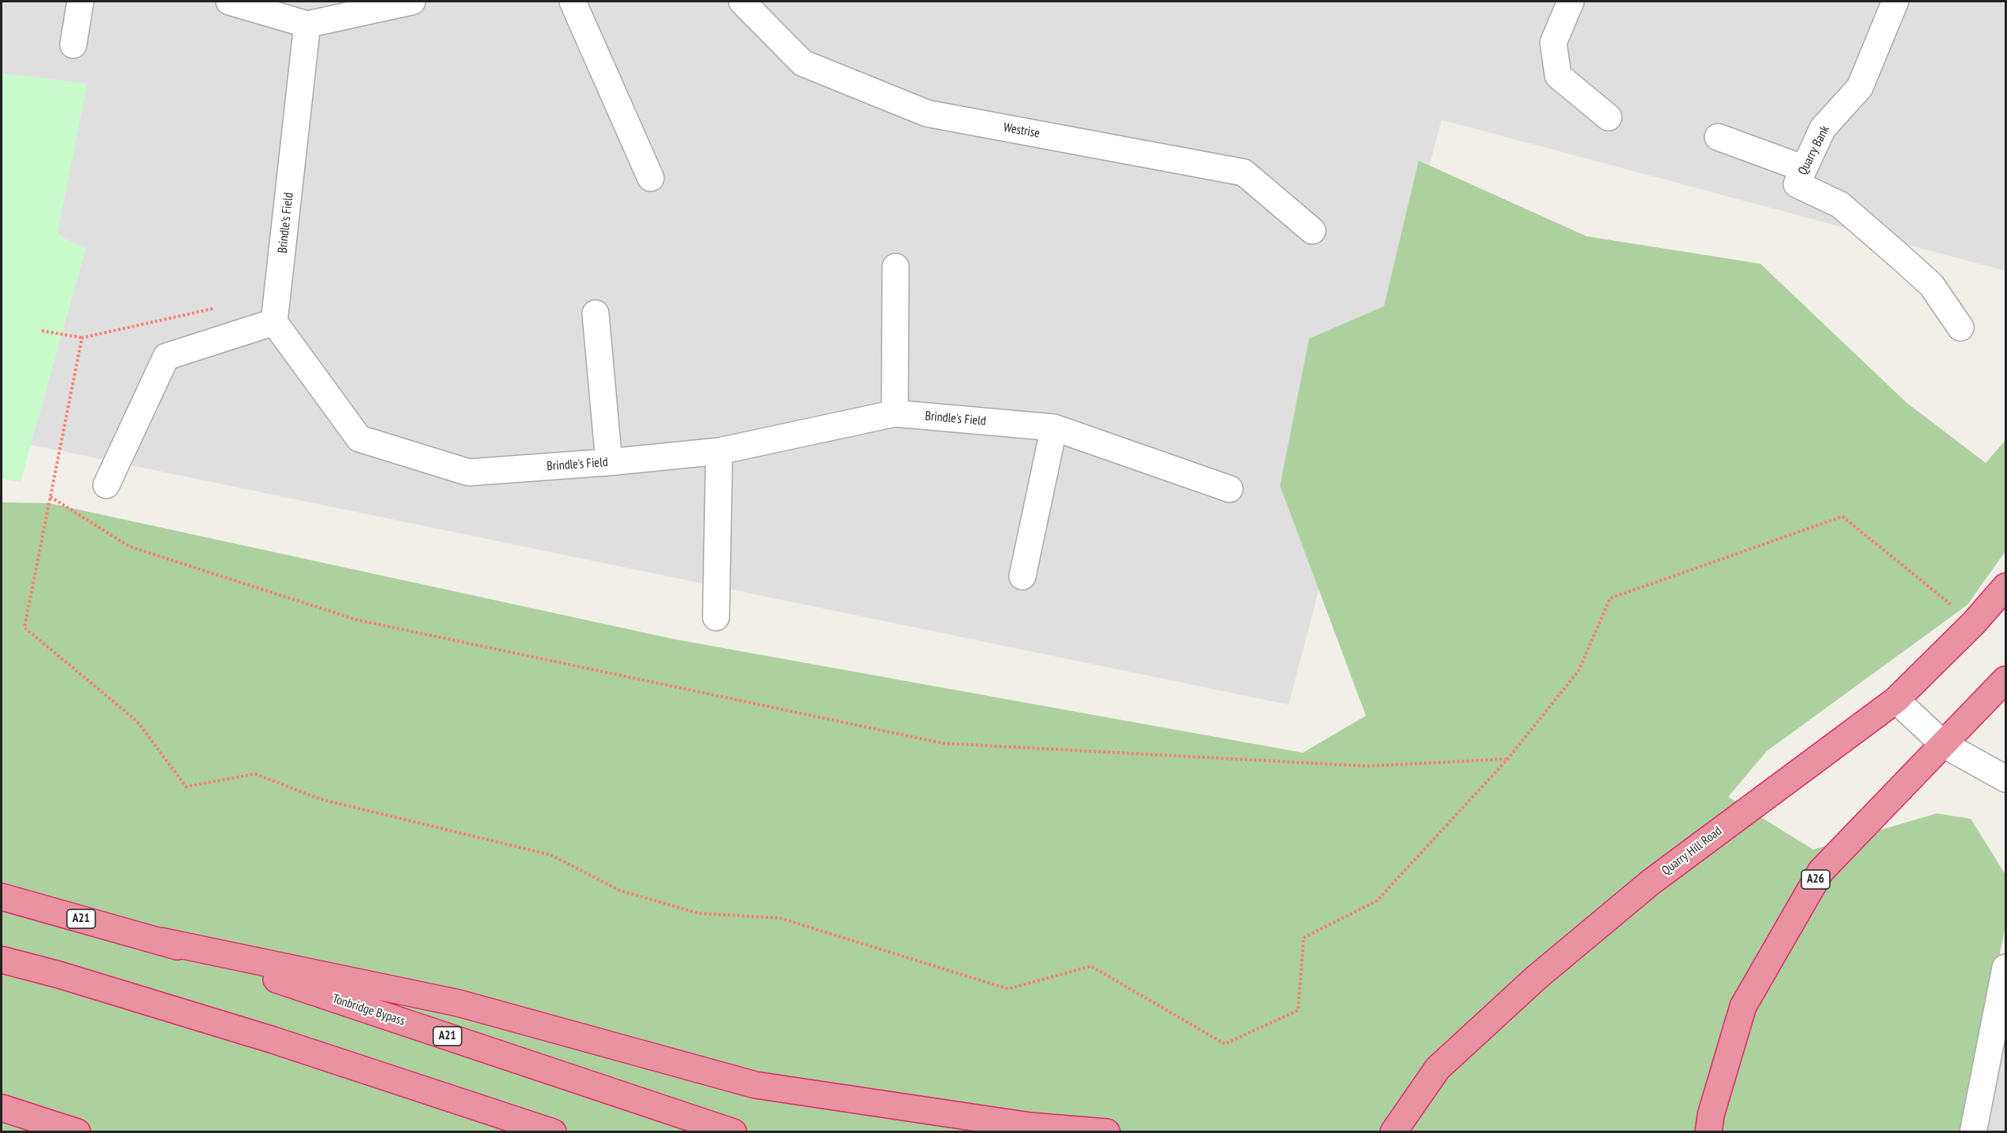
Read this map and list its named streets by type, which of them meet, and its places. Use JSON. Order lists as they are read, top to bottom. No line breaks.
{"streets":{"highway":["Quarry Hill Road","A26","A21","Tonbridge Bypass"],"street":["Westrise","Quarry Bank","Brindle's Field"]}}
